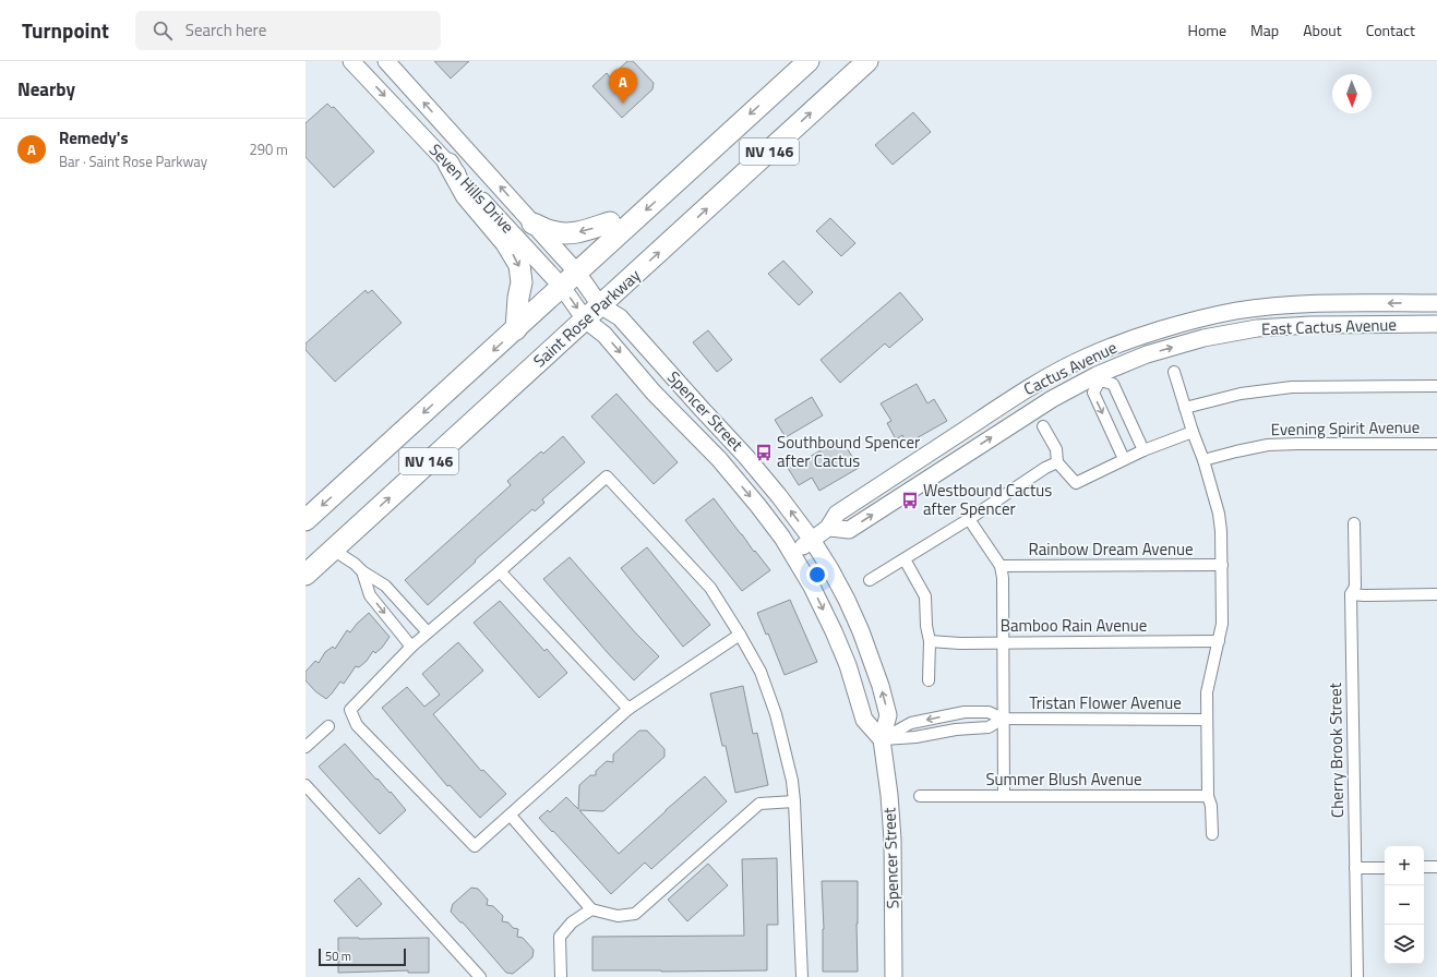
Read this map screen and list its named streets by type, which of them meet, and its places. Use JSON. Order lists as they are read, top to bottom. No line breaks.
{"streets":{"highway":["NV 146","Saint Rose Parkway"],"main road":["Seven Hills Drive","East Cactus Avenue","Cactus Avenue","Spencer Street"],"street":["Evening Spirit Avenue","Rainbow Dream Avenue","Bamboo Rain Avenue","Tristan Flower Avenue","Cherry Brook Street","Summer Blush Avenue"]},"crossings":[["NV 146","Seven Hills Drive"],["Seven Hills Drive","Saint Rose Parkway"],["Seven Hills Drive","Spencer Street"],["Saint Rose Parkway","Spencer Street"],["East Cactus Avenue","Cactus Avenue"],["Cactus Avenue","Spencer Street"],["Spencer Street","Tristan Flower Avenue"]],"places":{"bus stop":["Southbound Spencer after Cactus","Westbound Cactus after Spencer"]},"scale_bar":"50 m","north":"bottom","page":{"header":"Turnpoint","search":"Search here","nav":["Home","Map","About","Contact"],"heading":"Nearby","pins":"A","list":[{"mark":"A","name":"Remedy's","note":"Bar · Saint Rose Parkway","value":"290 m"}],"map_buttons":["+","−"],"scale":"50 m"}}
